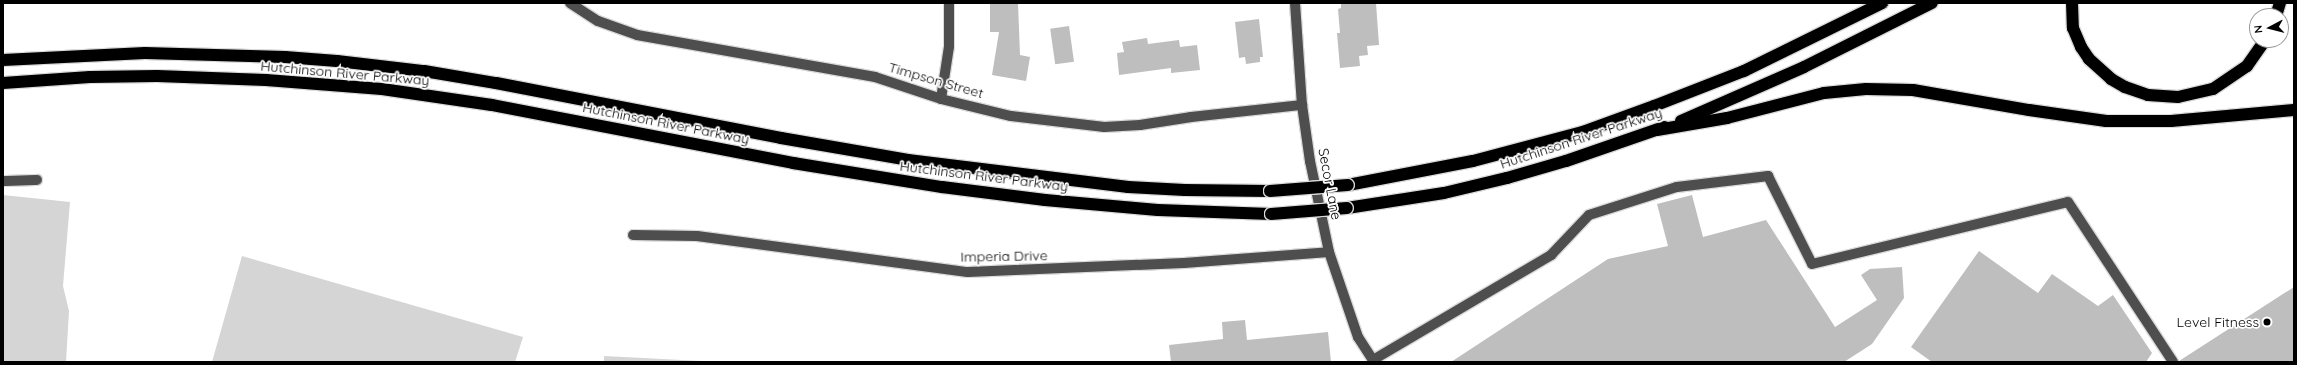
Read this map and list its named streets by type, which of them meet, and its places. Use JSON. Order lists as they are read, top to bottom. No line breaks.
{"streets":{"highway":["Hutchinson River Parkway"],"street":["Timpson Street","Secor Lane","Imperia Drive"]},"crossings":[["Timpson Street","Secor Lane"],["Secor Lane","Imperia Drive"]],"places":["Level Fitness"],"north":"left"}
